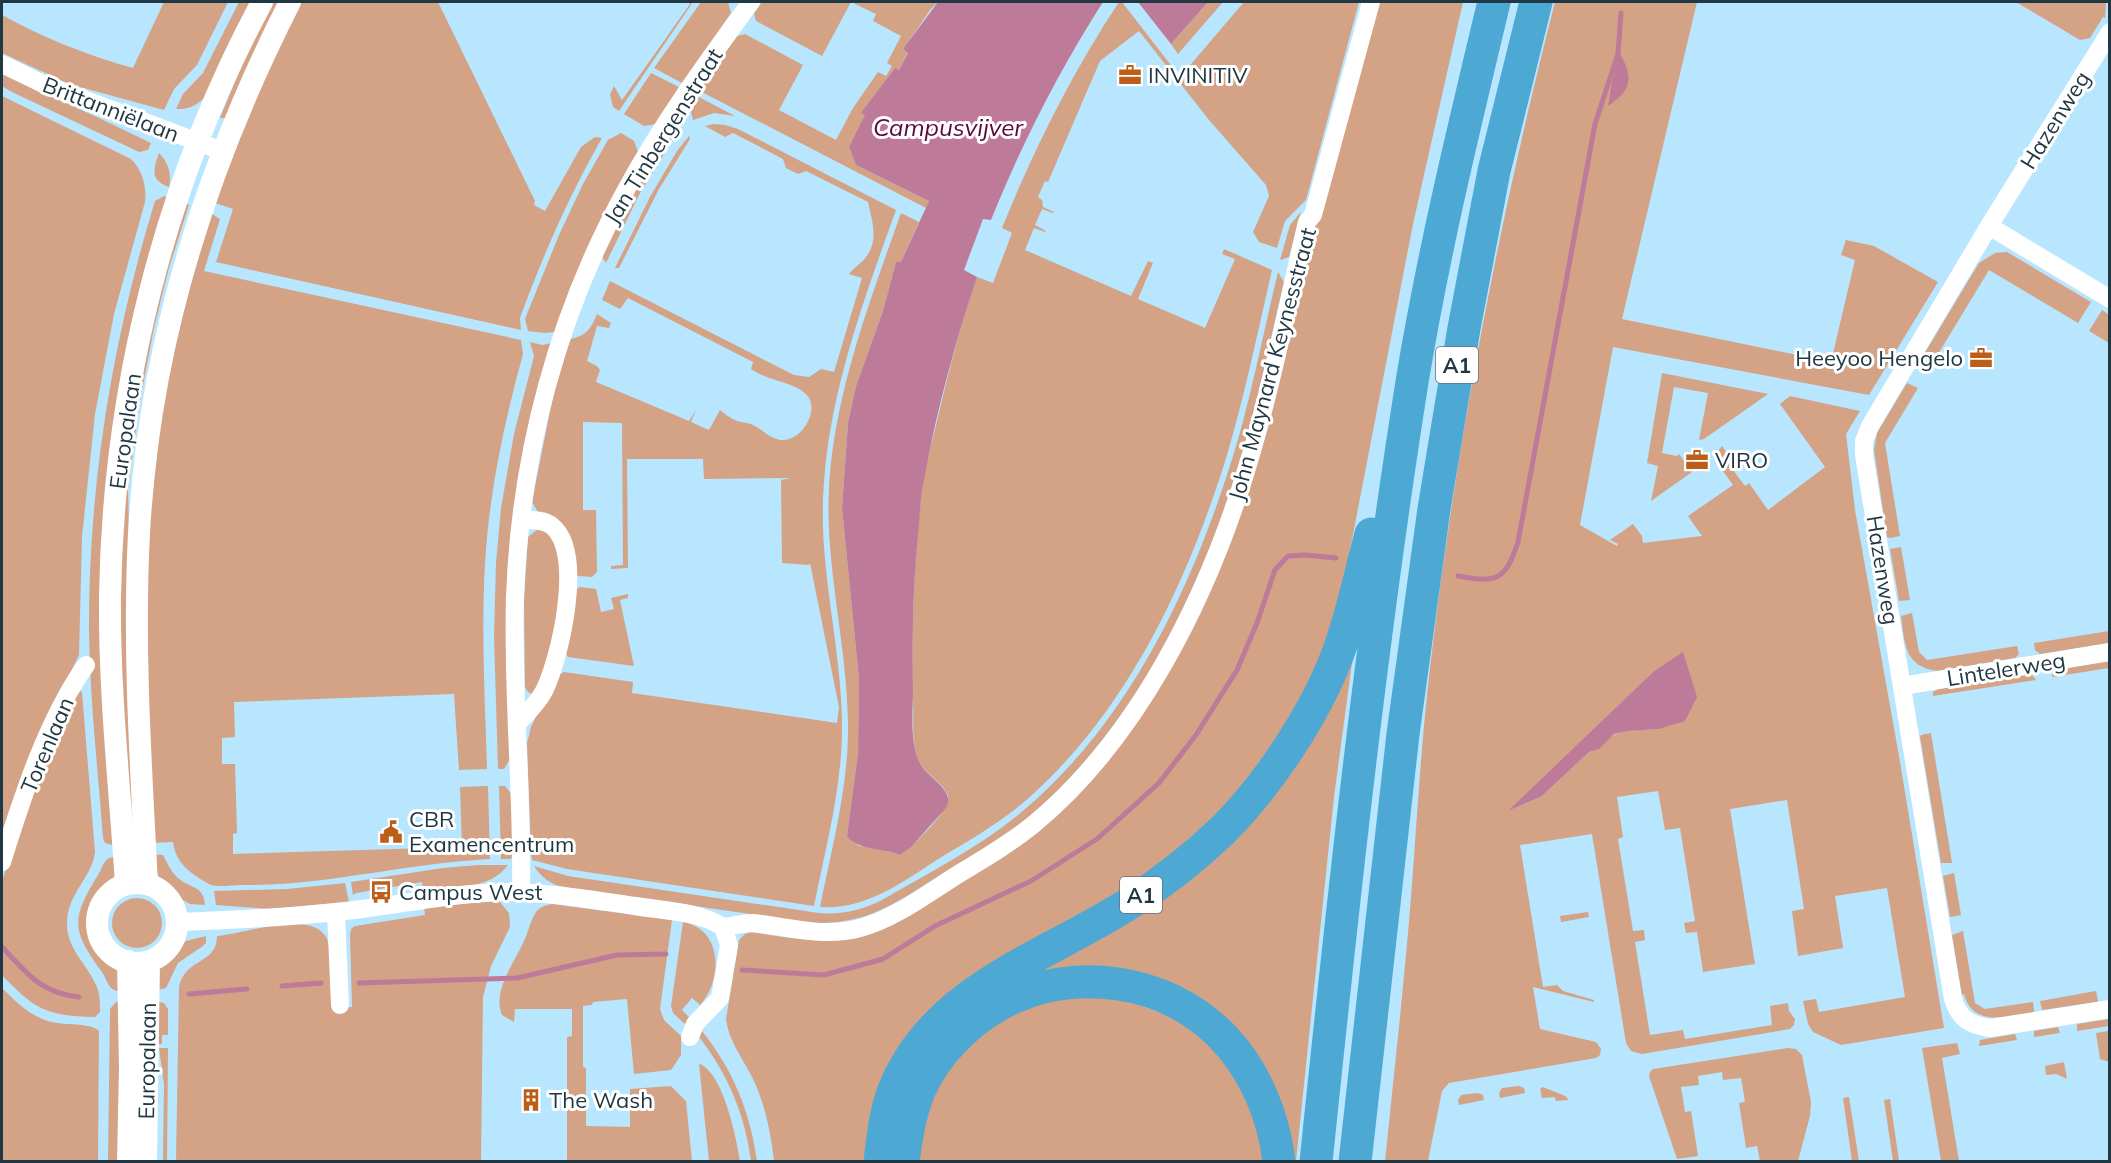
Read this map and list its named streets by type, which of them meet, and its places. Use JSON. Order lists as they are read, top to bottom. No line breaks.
{"streets":{"highway":["A1"],"street":["Brittanniëlaan","Hazenweg","Jan Tinbergenstraat","John Maynard Keynesstraat","Europalaan","Lintelerweg","Torenlaan"]},"crossings":[["Brittanniëlaan","Europalaan"],["Hazenweg","Lintelerweg"],["Jan Tinbergenstraat","John Maynard Keynesstraat"],["John Maynard Keynesstraat","Europalaan"]],"water":["Campusvijver"],"places":{"office":["INVINITIV","Heeyoo Hengelo","VIRO"],"public building":["CBR Examencentrum"],"bus stop":["Campus West"],"building":["The Wash"]}}
